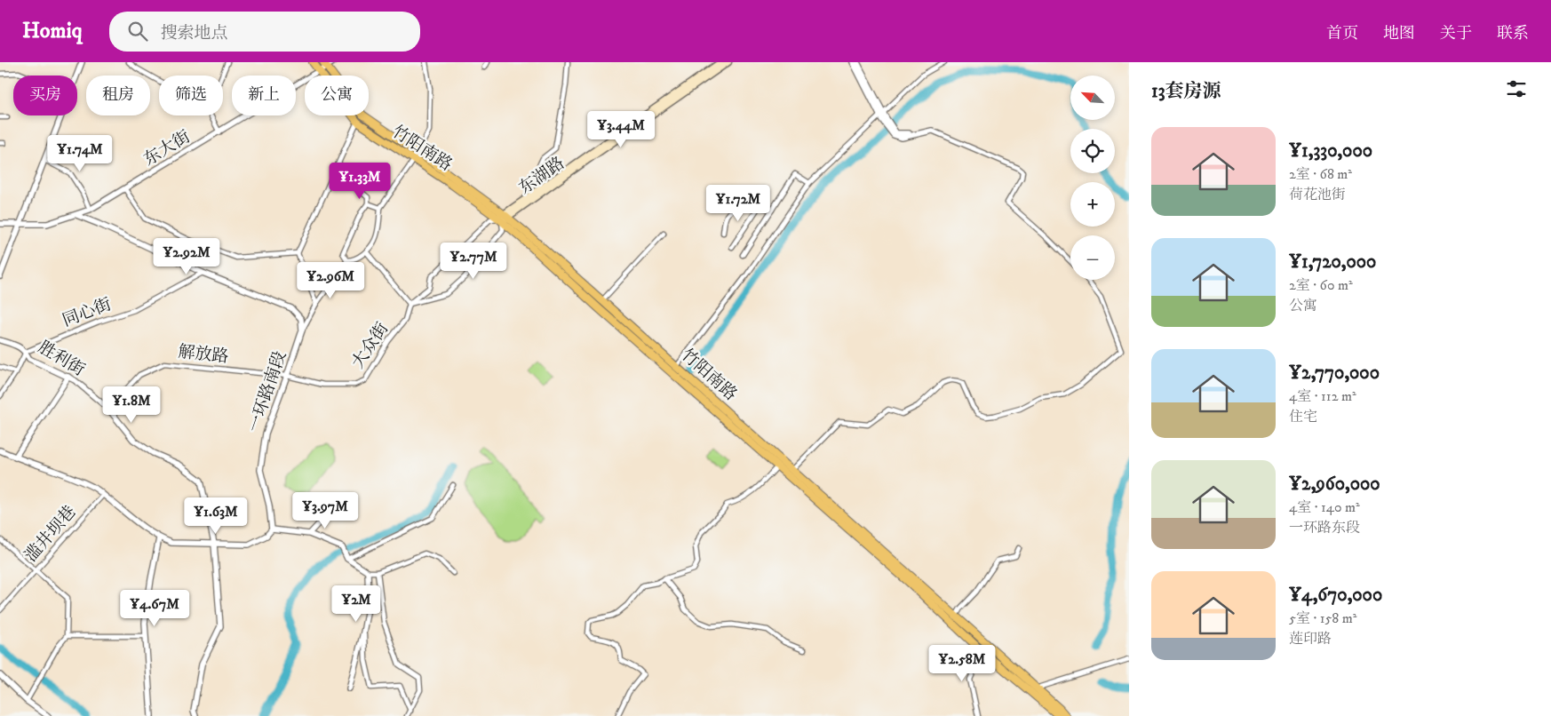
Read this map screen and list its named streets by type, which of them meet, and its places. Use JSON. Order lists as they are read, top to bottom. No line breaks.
{"streets":{"highway":["竹阳南路"],"main road":["东湖路"],"street":["东大街","同心街","大众街","解放路","胜利街","一环路南段","滥井坝巷"]},"crossings":[["东大街","竹阳南路"],["竹阳南路","东湖路"],["同心街","胜利街"],["大众街","解放路"],["大众街","一环路南段"],["解放路","胜利街"],["解放路","一环路南段"]],"north":"top left","page":{"header":"Homiq","search":"搜索地点","nav":["首页","地图","关于","联系"],"heading":"13套房源","map_buttons":["+","−"],"chip":["买房","租房","筛选","新上","公寓"],"price":["¥3.44M","¥1.74M","¥1.33M","¥1.72M","¥2.92M","¥2.77M","¥2.96M","¥1.8M","¥3.97M","¥1.63M","¥2M","¥4.67M","¥2.58M"],"list":[{"name":"¥1,330,000","note":"2室 · 68 m² · 荷花池街"},{"name":"¥1,720,000","note":"2室 · 60 m² · 公寓"},{"name":"¥2,770,000","note":"4室 · 112 m² · 住宅"},{"name":"¥2,960,000","note":"4室 · 140 m² · 一环路东段"},{"name":"¥4,670,000","note":"5室 · 158 m² · 莲印路"}]}}
